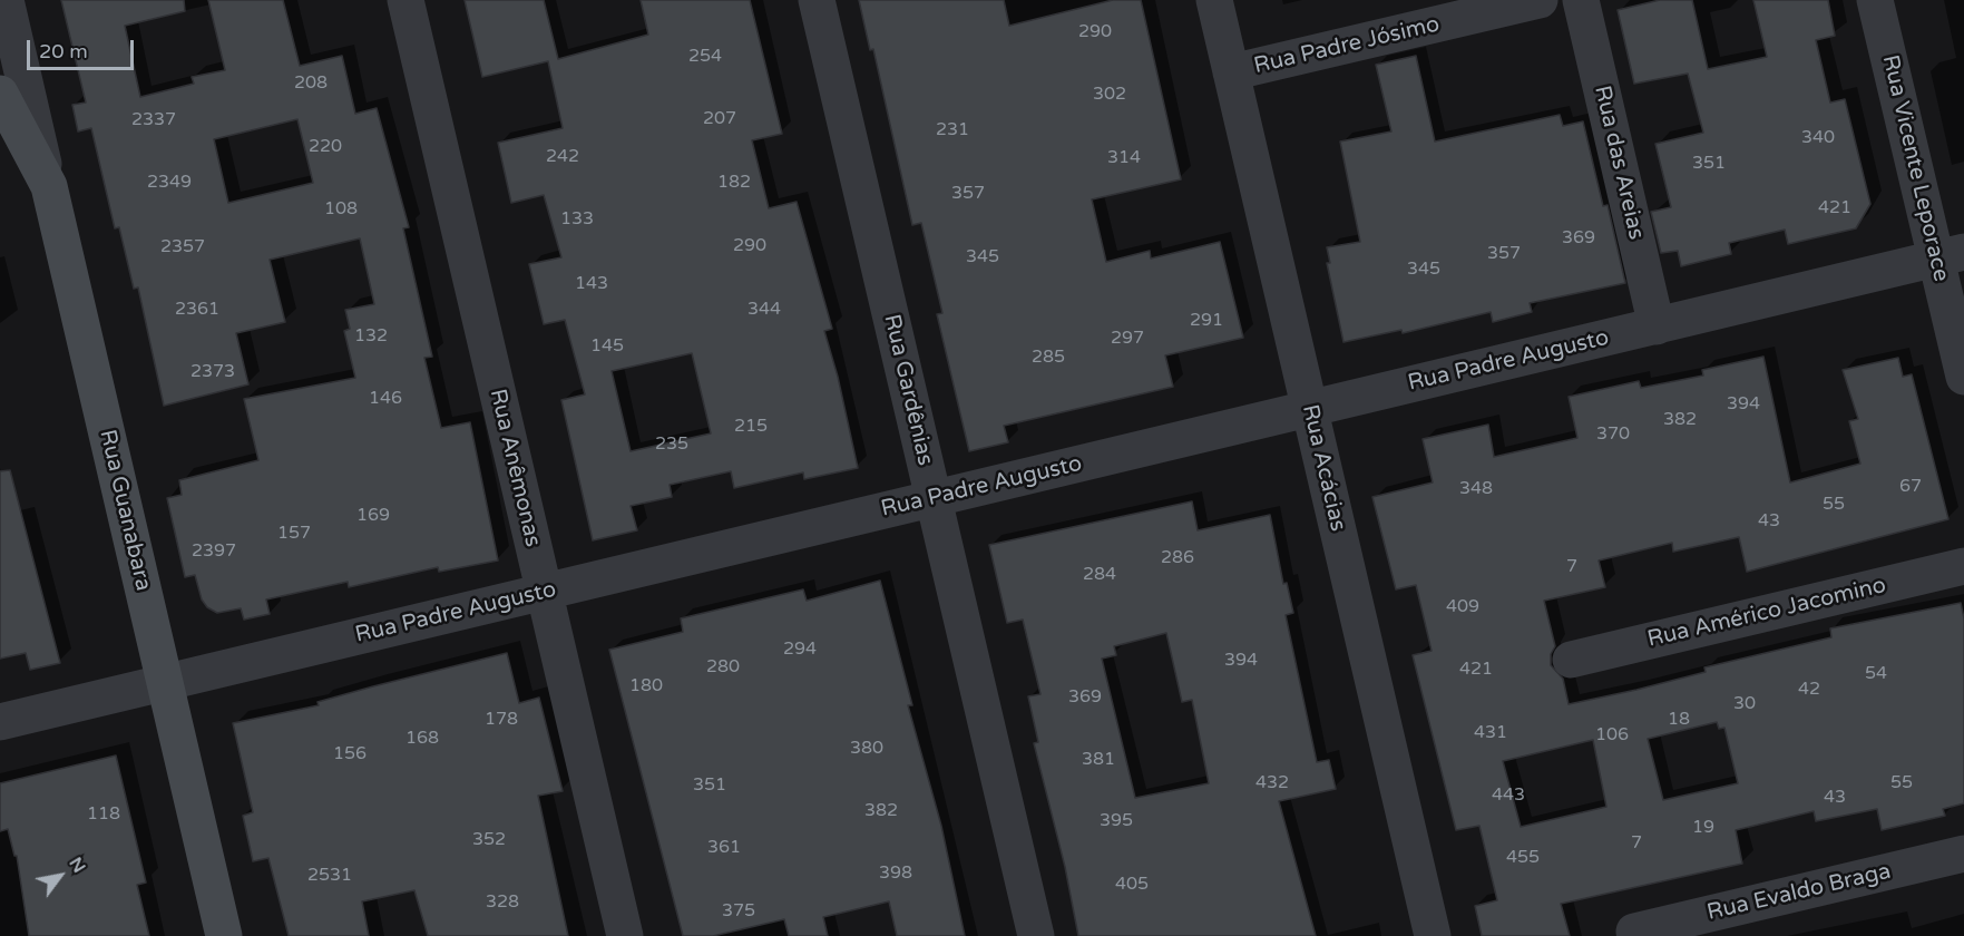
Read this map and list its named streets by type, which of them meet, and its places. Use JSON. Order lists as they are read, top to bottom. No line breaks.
{"streets":{"main road":["Rua Guanabara"],"street":["Rua Padre Jósimo","Rua das Areias","Rua Vicente Leporace","Rua Padre Augusto","Rua Gardênias","Rua Anêmonas","Rua Acácias","Rua Américo Jacomino","Rua Evaldo Braga"]},"crossings":[["Rua Padre Jósimo","Rua Acácias"],["Rua das Areias","Rua Padre Augusto"],["Rua Vicente Leporace","Rua Padre Augusto"],["Rua Padre Augusto","Rua Gardênias"],["Rua Padre Augusto","Rua Anêmonas"],["Rua Padre Augusto","Rua Acácias"],["Rua Padre Augusto","Rua Guanabara"]],"house_numbers":["290","254","208","302","207","2337","231","340","220","242","314","351","2349","182","357","421","108","133","369","290","2357","357","345","345","143","2361","344","291","132","297","145","285","2373","146","394","382","215","370","235","67","348","55","169","43","157","2397","286","7","284","409","294","394","280","421","54","180","42","369","30","178","18","431","106","168","380","156","381","432","55","351","443","43","382","118","395","19","352","7","361","455","398","2531","405","328","375"],"scale_bar":"20 m","north":"top right"}
